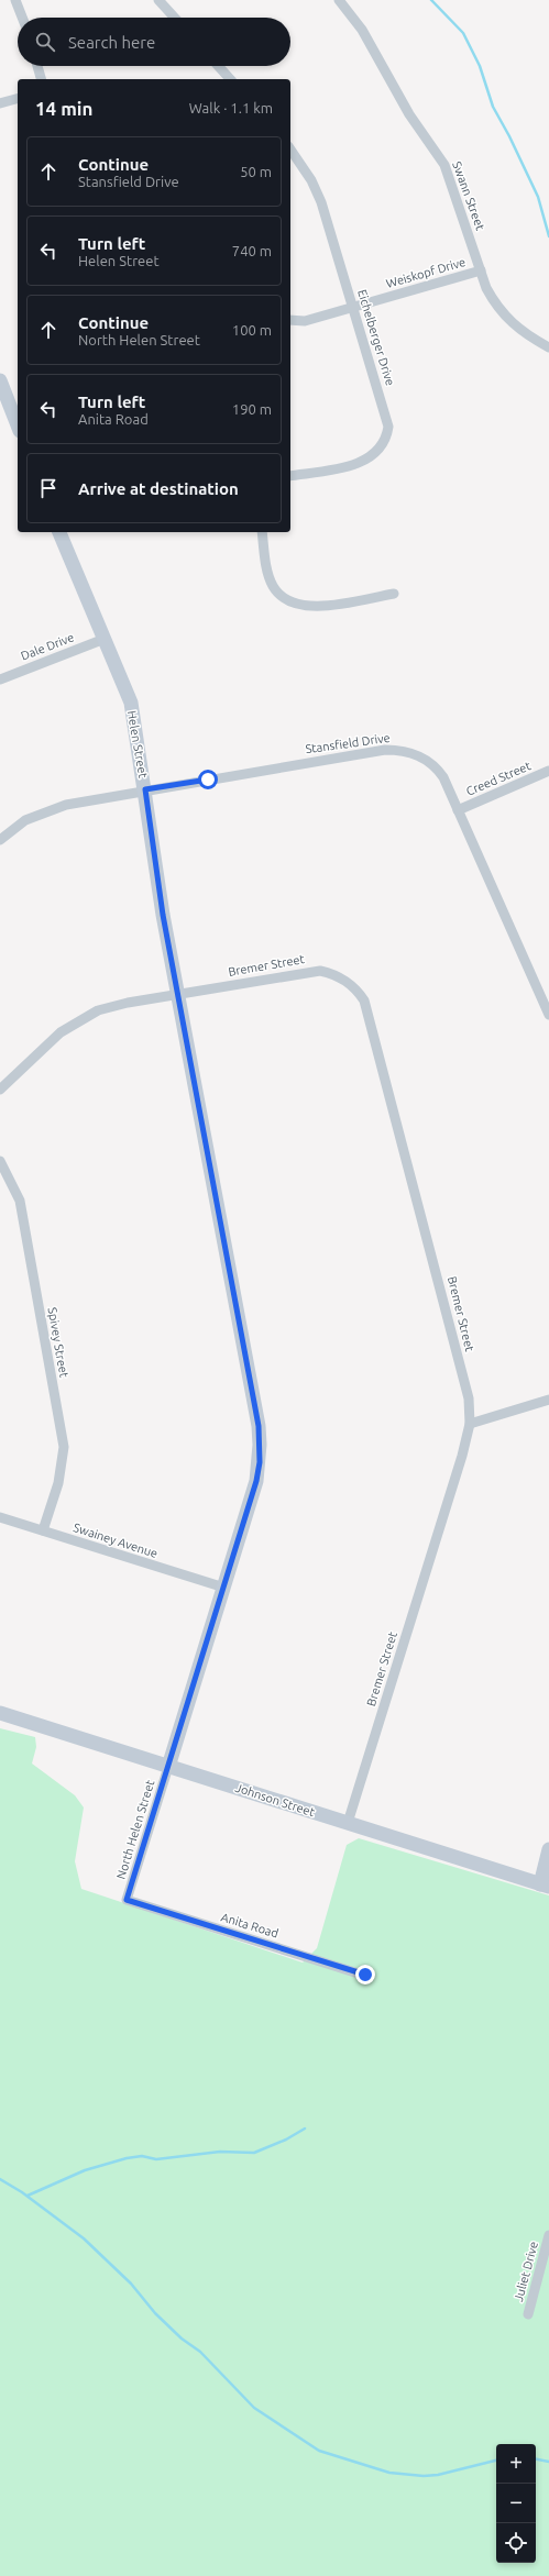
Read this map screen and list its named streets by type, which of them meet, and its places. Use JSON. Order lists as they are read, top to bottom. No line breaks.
{"streets":{"street":["Swann Street","Weiskopf Drive","Eichelberger Drive","Dale Drive","Stansfield Drive","Helen Street","Creed Street","Bremer Street","Spivey Street","Swainey Avenue","Johnson Street","North Helen Street","Anita Road","Juliet Drive"]},"crossings":[["Swann Street","Weiskopf Drive"],["Weiskopf Drive","Eichelberger Drive"],["Dale Drive","Helen Street"],["Stansfield Drive","Helen Street"],["Stansfield Drive","Creed Street"],["Helen Street","Bremer Street"],["Helen Street","Swainey Avenue"],["Helen Street","Johnson Street"],["Helen Street","North Helen Street"],["Bremer Street","Johnson Street"],["Spivey Street","Swainey Avenue"],["Johnson Street","North Helen Street"],["North Helen Street","Anita Road"]],"page":{"search":"Search here","heading":["14 min","Walk · 1.1 km"],"list":[["Continue","Stansfield Drive","50 m"],["Turn left","Helen Street","740 m"],["Continue","North Helen Street","100 m"],["Turn left","Anita Road","190 m"],"Arrive at destination"],"map_buttons":["+","−"]}}
